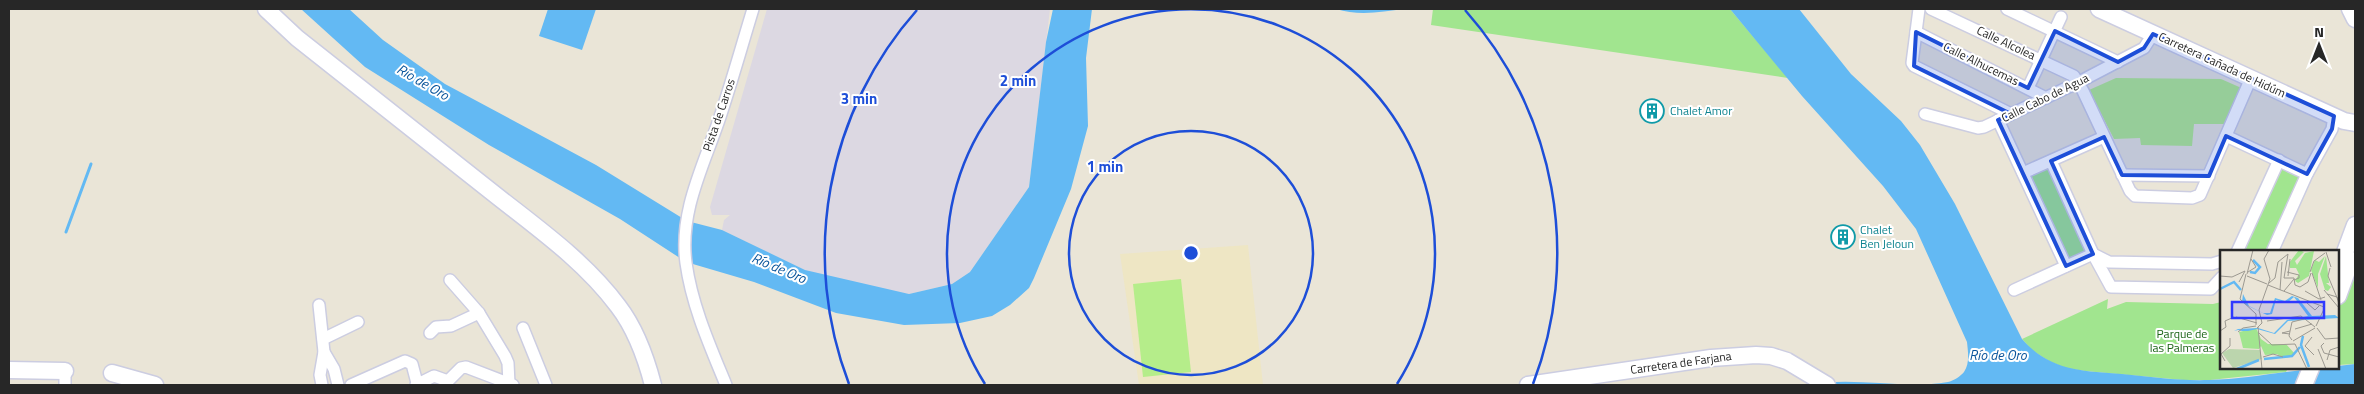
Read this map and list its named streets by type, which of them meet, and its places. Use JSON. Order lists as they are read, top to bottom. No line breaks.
{"streets":{"main road":["Carretera Cañada de Hidúm","Carretera de Farjana"],"street":["Calle Alcolea","Calle Alhucemas","Calle Cabo de Agua","Pista de Carros"]},"crossings":[["Calle Alcolea","Calle Cabo de Agua"],["Calle Alhucemas","Calle Cabo de Agua"],["Carretera Cañada de Hidúm","Calle Cabo de Agua"]],"water":["Río de Oro"],"parks":["Parque de las Palmeras"],"places":{"building":["Chalet Amor","Chalet Ben Jeloun"]},"north":"top","rings":["2 min","3 min","1 min"]}
